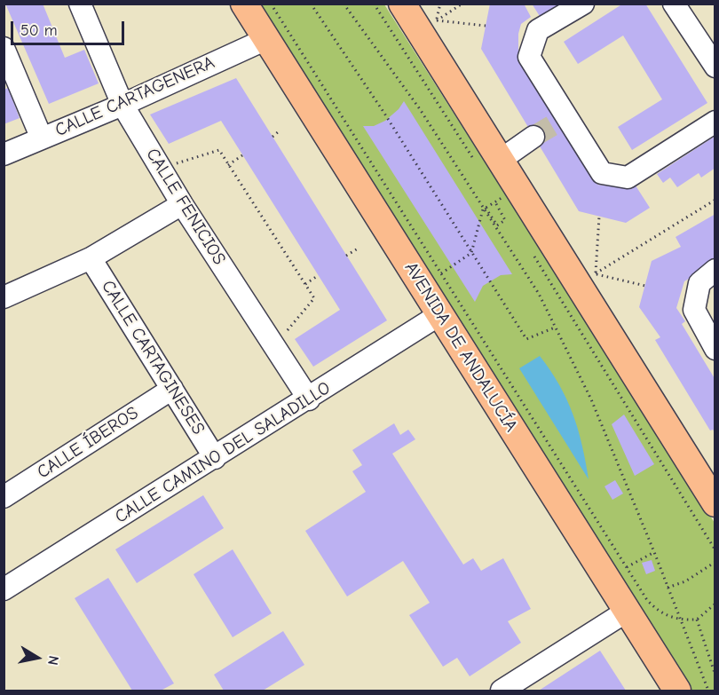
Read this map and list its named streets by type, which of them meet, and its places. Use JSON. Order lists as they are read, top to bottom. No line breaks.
{"streets":{"main road":["AVENIDA DE ANDALUCÍA"],"street":["CALLE CARTAGENERA","CALLE FENICIOS","CALLE CARTAGINESES","CALLE ÍBEROS","CALLE CAMINO DEL SALADILLO"]},"crossings":[["CALLE CARTAGENERA","CALLE FENICIOS"],["CALLE CARTAGENERA","AVENIDA DE ANDALUCÍA"],["CALLE FENICIOS","CALLE CAMINO DEL SALADILLO"],["AVENIDA DE ANDALUCÍA","CALLE CAMINO DEL SALADILLO"],["CALLE CARTAGINESES","CALLE ÍBEROS"],["CALLE CARTAGINESES","CALLE CAMINO DEL SALADILLO"]],"scale_bar":"50 m","north":"right"}
